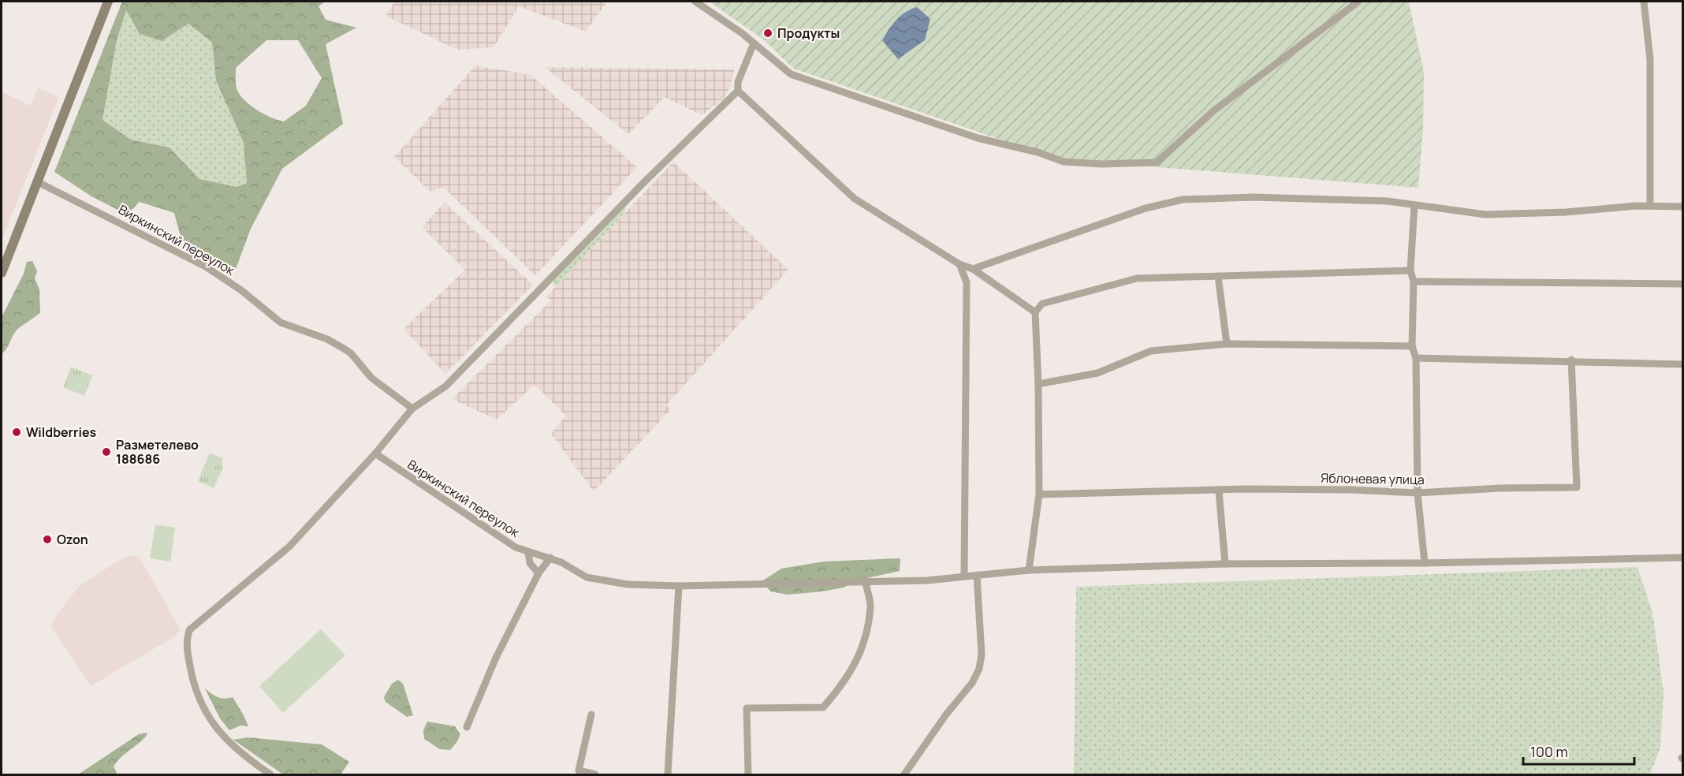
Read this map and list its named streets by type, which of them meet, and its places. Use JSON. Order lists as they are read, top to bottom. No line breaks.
{"streets":{"street":["Виркинский переулок","Яблоневая улица"]},"places":["Продукты","Wildberries","Разметелево 188686","Ozon"],"scale_bar":"100 m"}
